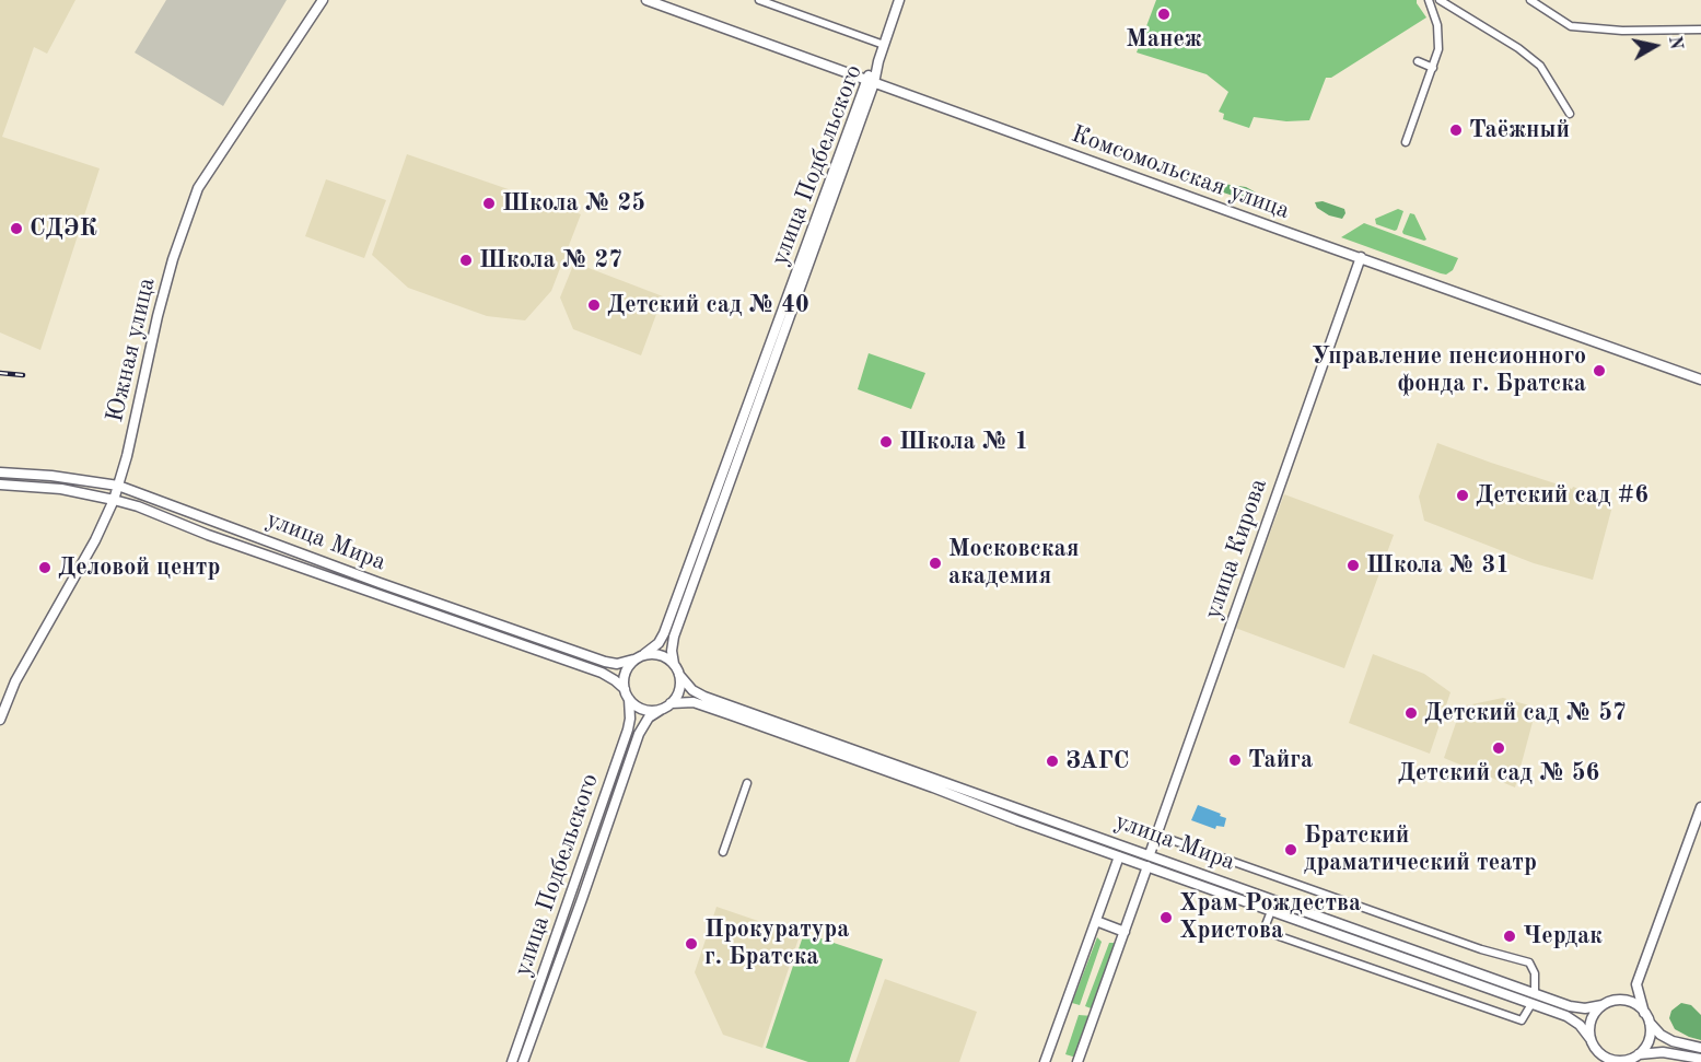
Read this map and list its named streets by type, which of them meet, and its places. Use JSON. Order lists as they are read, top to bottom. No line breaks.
{"streets":{"main road":["улица Подбельского","Комсомольская улица","Южная улица","улица Мира","улица Кирова"]},"crossings":[["улица Подбельского","Комсомольская улица"],["улица Подбельского","улица Мира"],["Комсомольская улица","улица Кирова"],["Южная улица","улица Мира"],["улица Мира","улица Кирова"]],"places":["Манеж","Таёжный","Школа № 25","СДЭК","Школа № 27","Детский сад № 40","Управление пенсионного фонда г. Братска","Школа № 1","Детский сад #6","Московская академия","Школа № 31","Деловой центр","Детский сад № 57","Детский сад № 56","Тайга","ЗАГС","Братский драматический театр","Храм Рождества Христова","Чердак","Прокуратура г. Братска"],"north":"right"}
